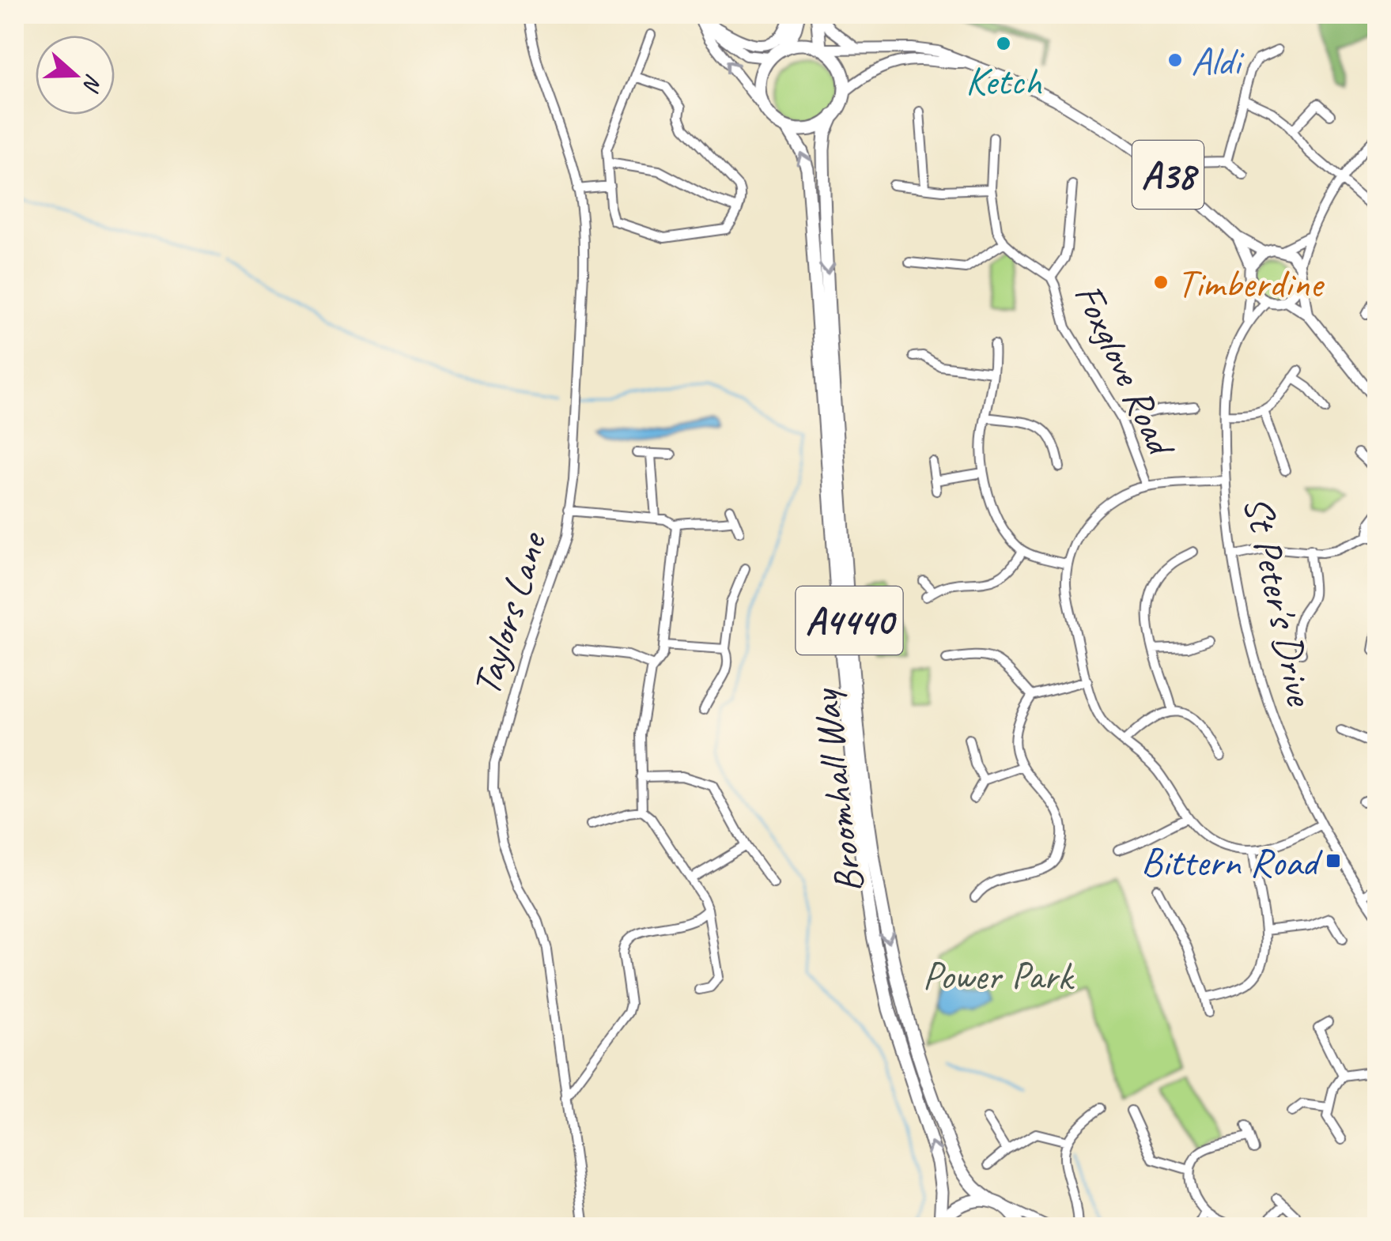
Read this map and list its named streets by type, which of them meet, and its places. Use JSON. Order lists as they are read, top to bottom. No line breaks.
{"streets":{"highway":["A4440","Broomhall Way"],"main road":["A38"],"street":["Foxglove Road","St Peter's Drive","Taylors Lane"]},"crossings":[["A38","St Peter's Drive"],["A38","Broomhall Way"]],"parks":["Power Park"],"places":{"other":["Ketch","Aldi","Timberdine"],"transit":["Bittern Road"]},"north":"right"}
